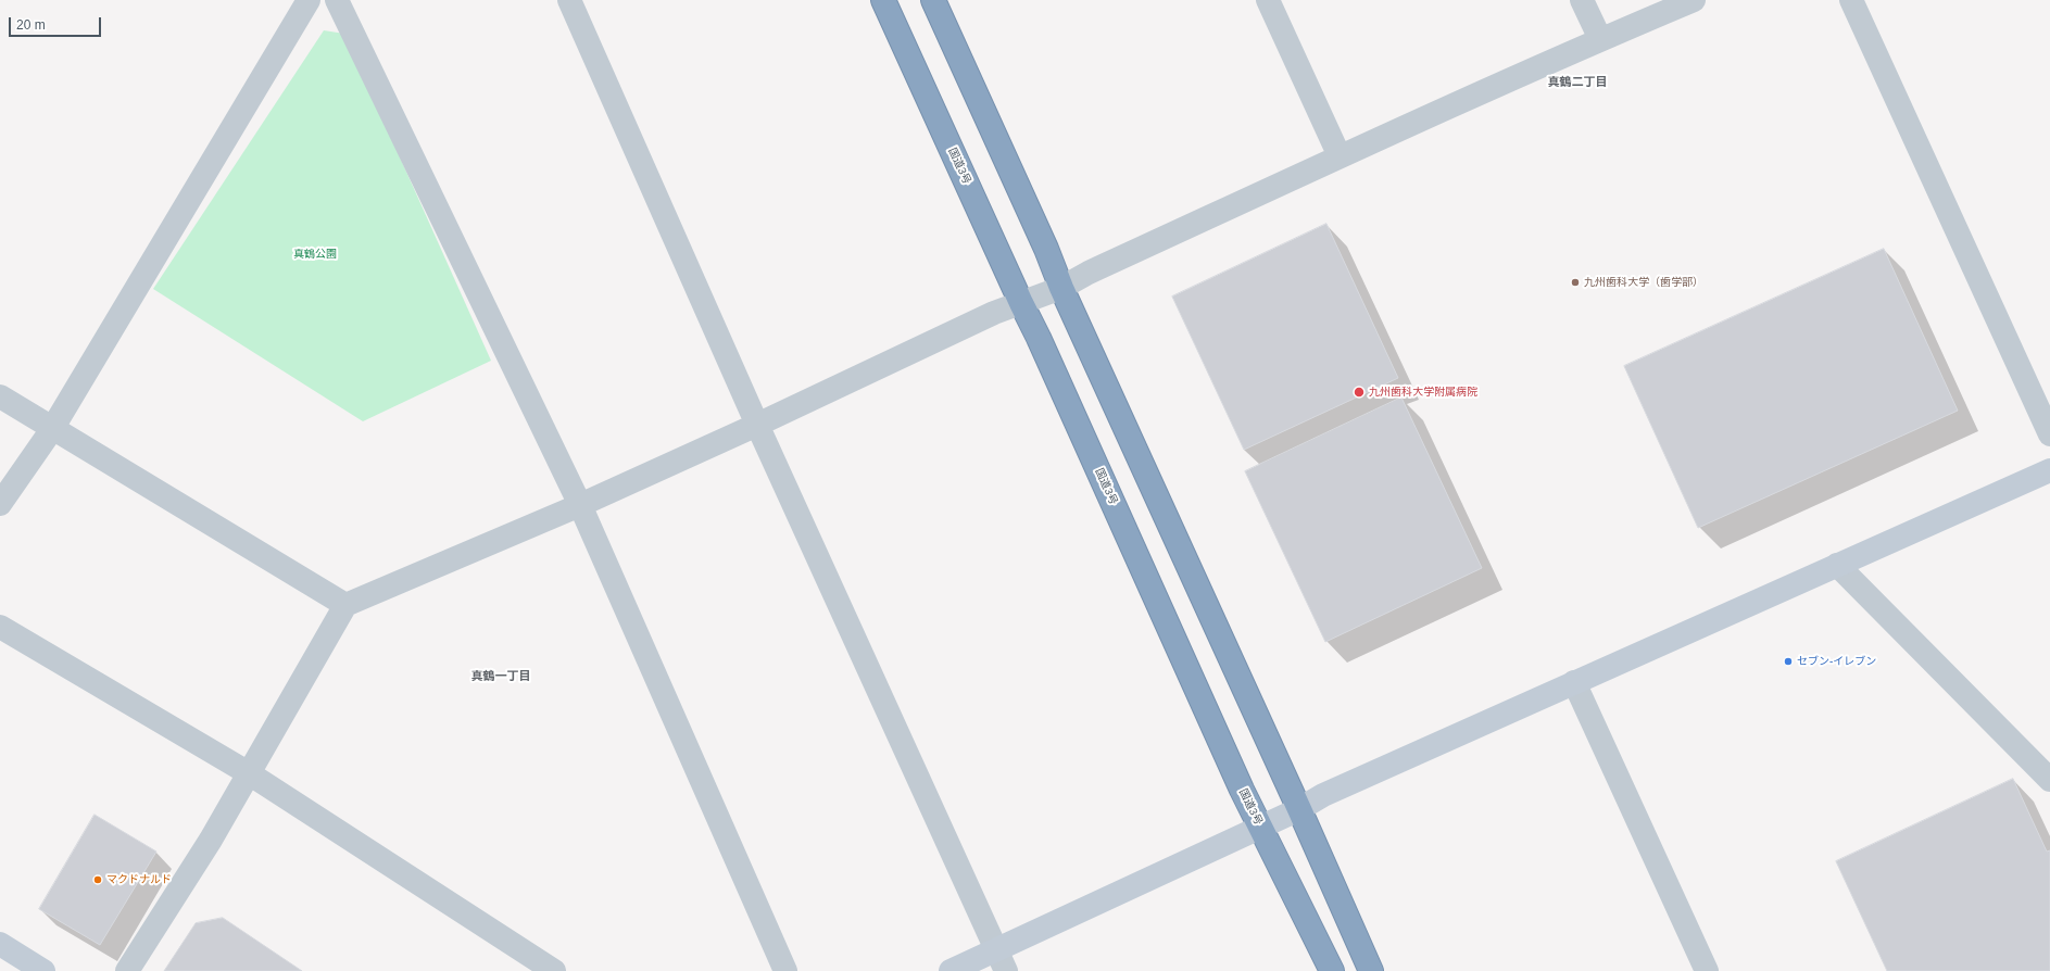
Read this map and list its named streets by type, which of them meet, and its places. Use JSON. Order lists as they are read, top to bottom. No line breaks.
{"streets":{"highway":["国道3号"]},"districts":["真鶴二丁目","真鶴一丁目"],"parks":["真鶴公園"],"places":["九州歯科大学（歯学部）","九州歯科大学附属病院","セブン-イレブン","マクドナルド"],"scale_bar":"20 m"}
